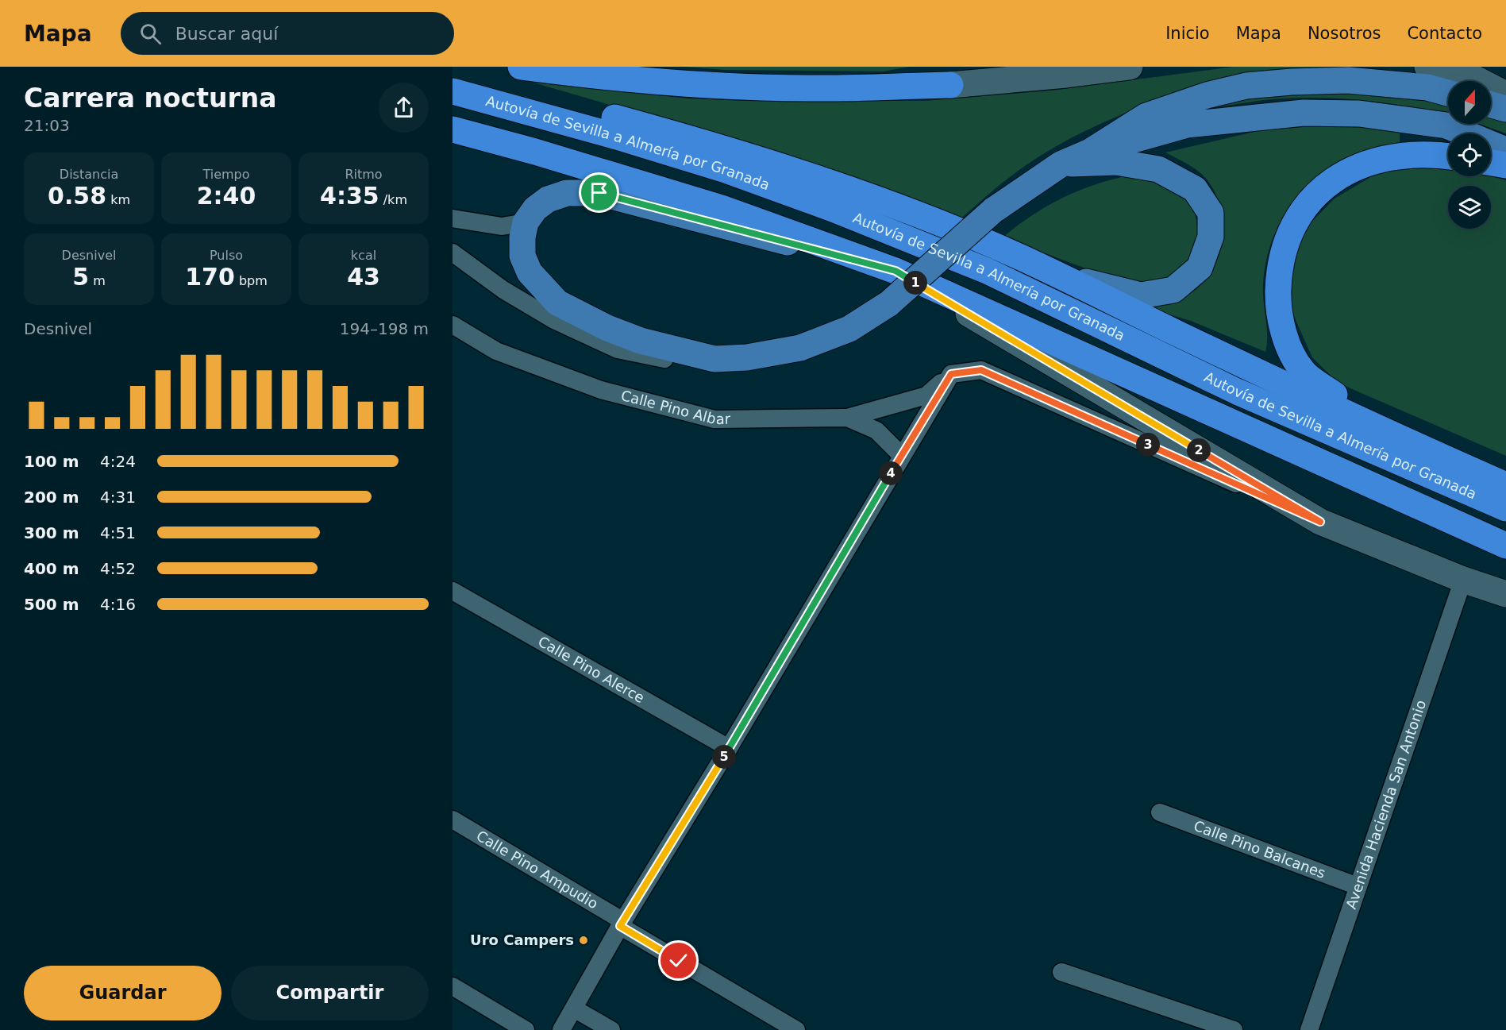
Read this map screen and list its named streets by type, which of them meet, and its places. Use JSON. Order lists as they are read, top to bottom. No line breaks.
{"streets":{"highway":["Autovía de Sevilla a Almería por Granada"],"street":["Calle Pino Albar","Calle Pino Alerce","Avenida Hacienda San Antonio","Calle Pino Balcanes","Calle Pino Ampudio"]},"crossings":[["Avenida Hacienda San Antonio","Calle Pino Balcanes"]],"places":["Uro Campers"],"north":"top","page":{"header":"Mapa","search":"Buscar aquí","nav":["Inicio","Mapa","Nosotros","Contacto"],"heading":["Carrera nocturna","21:03"],"stats":[["Distancia","0.58 km"],["Tiempo","2:40"],["Ritmo","4:35 /km"],["Desnivel","5 m"],["Pulso","170 bpm"],["kcal","43"]],"pins":["1","3","2","4","5"],"chart":["Desnivel","194–198 m"],"list":[{"name":"100 m","note":"4:24"},{"name":"200 m","note":"4:31"},{"name":"300 m","note":"4:51"},{"name":"400 m","note":"4:52"},{"name":"500 m","note":"4:16"}],"buttons":["Guardar","Compartir"]}}
